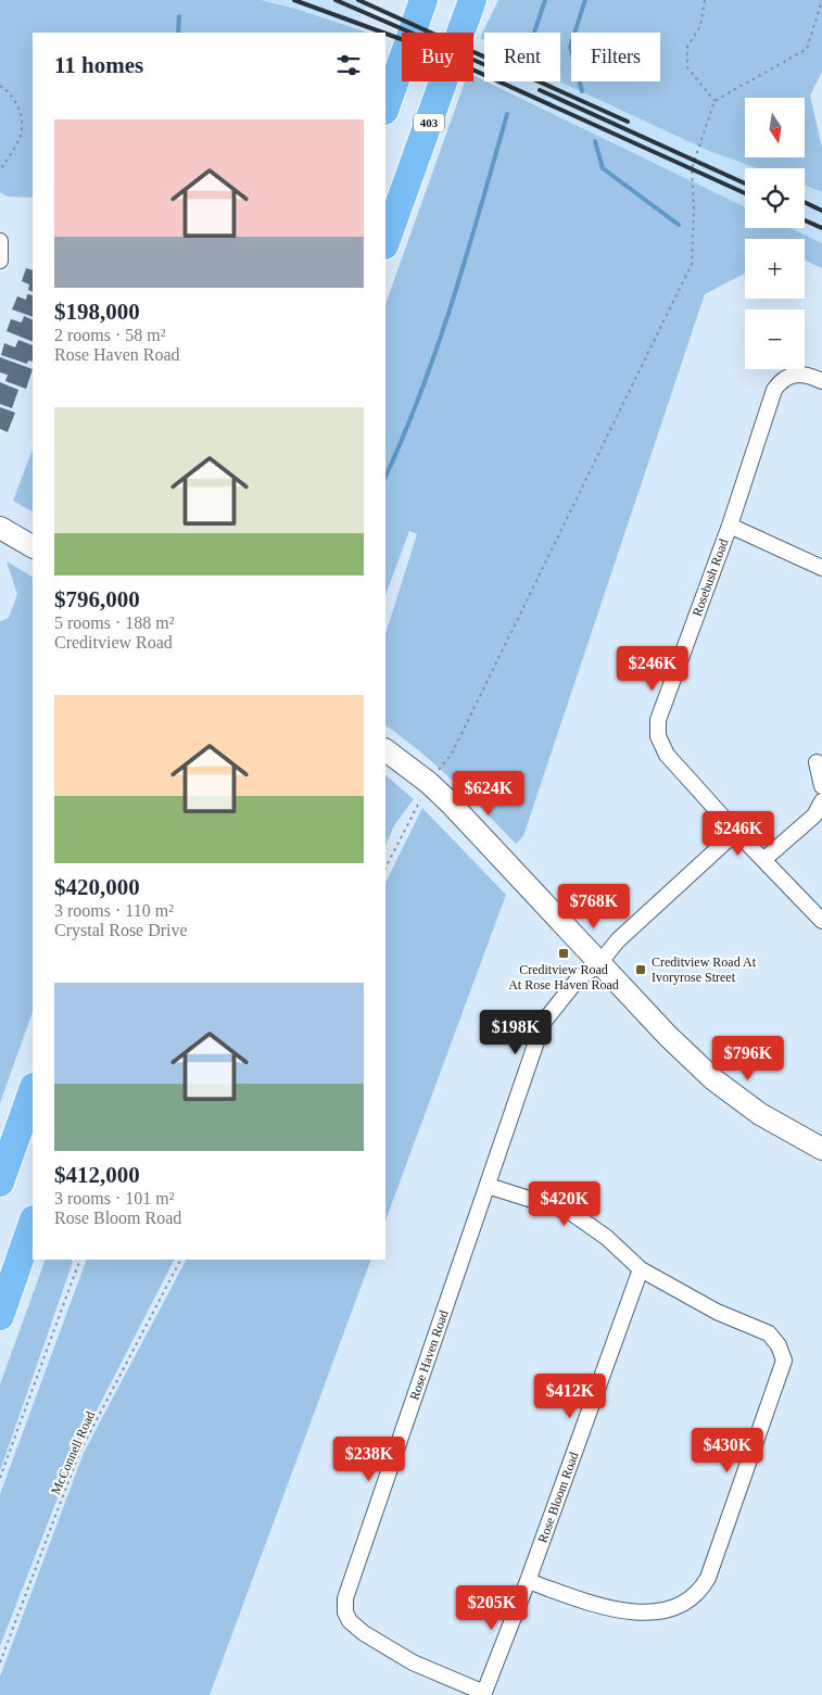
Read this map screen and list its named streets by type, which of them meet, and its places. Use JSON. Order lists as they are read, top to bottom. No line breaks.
{"streets":{"highway":["403"],"street":["Rosebush Road","Rose Haven Road","Rose Bloom Road"],"path":["McConnell Road"]},"crossings":[["Rosebush Road","Rose Haven Road"],["Rose Haven Road","Rose Bloom Road"]],"places":{"transit":["Creditview Road At Rose Haven Road","Creditview Road At Ivoryrose Street"]},"north":"bottom","page":{"chip":["Buy","Rent","Filters"],"heading":"11 homes","map_buttons":["+","−"],"list":[{"name":"$198,000","note":"2 rooms · 58 m² · Rose Haven Road"},{"name":"$796,000","note":"5 rooms · 188 m² · Creditview Road"},{"name":"$420,000","note":"3 rooms · 110 m² · Crystal Rose Drive"},{"name":"$412,000","note":"3 rooms · 101 m² · Rose Bloom Road"}],"price":["$246K","$624K","$246K","$768K","$198K","$796K","$420K","$412K","$430K","$238K","$205K"]}}
